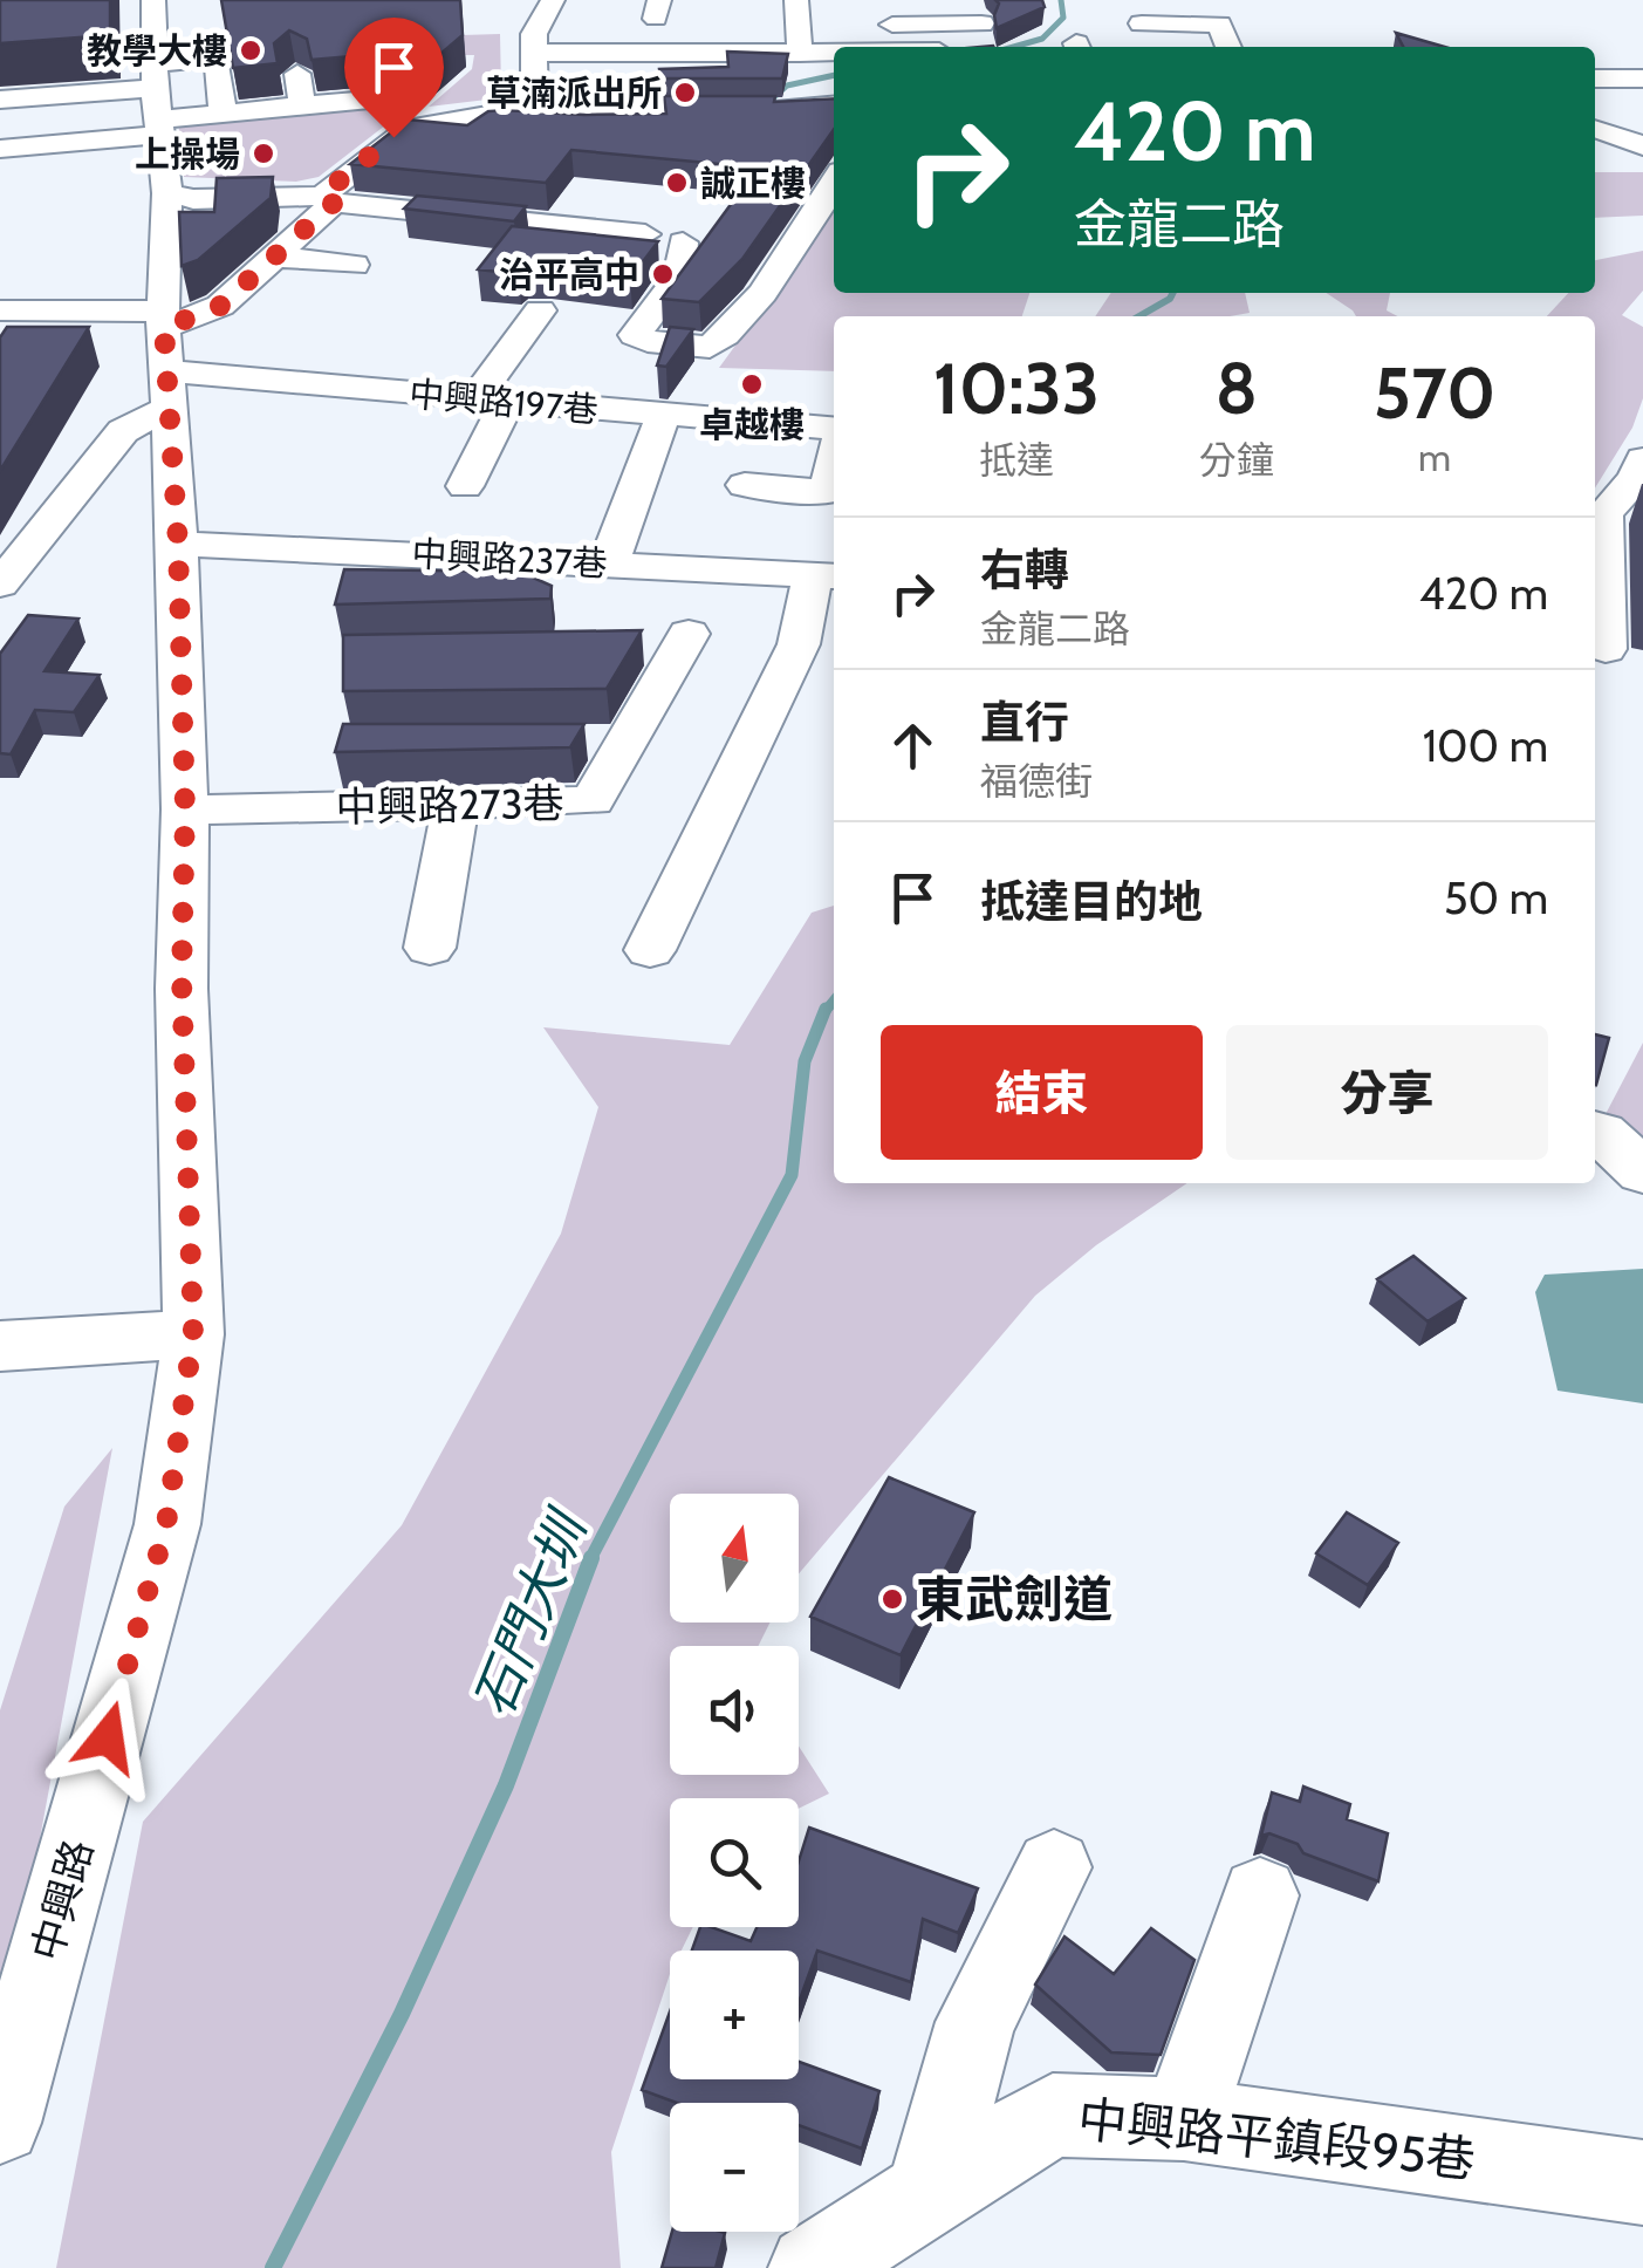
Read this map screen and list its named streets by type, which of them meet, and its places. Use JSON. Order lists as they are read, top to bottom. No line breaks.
{"streets":{"street":["中興路197巷","中興路237巷","中興路273巷","中興路","中興路平鎮段95巷"]},"crossings":[["中興路197巷","中興路"],["中興路237巷","中興路273巷"],["中興路237巷","中興路"],["中興路273巷","中興路"]],"water":["石門大圳"],"places":["教學大樓","草湳派出所","上操場","誠正樓","治平高中","卓越樓","東武劍道"],"north":"top","page":{"turn":["420 m","金龍二路"],"eta":["10:33","抵達","8","分鐘","570","m"],"list":[{"name":"右轉","note":"金龍二路","value":"420 m"},{"name":"直行","note":"福德街","value":"100 m"},{"name":"抵達目的地","value":"50 m"}],"buttons":["結束","分享"],"map_buttons":["+","−"]}}
